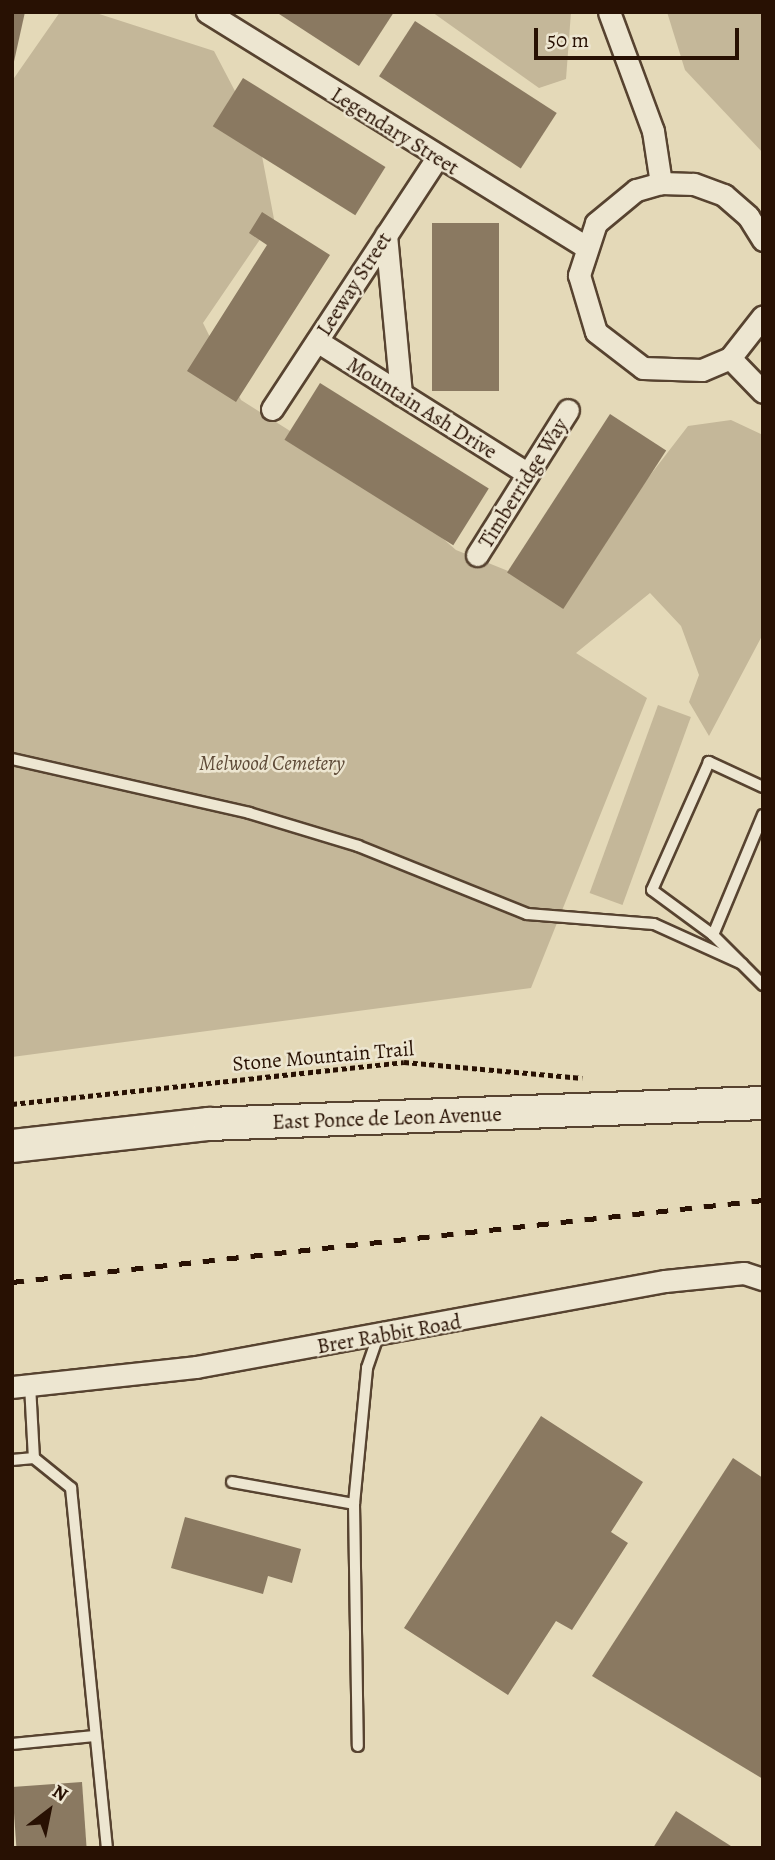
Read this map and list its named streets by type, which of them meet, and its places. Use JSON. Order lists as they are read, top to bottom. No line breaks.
{"streets":{"main road":["East Ponce de Leon Avenue"],"street":["Legendary Street","Leeway Street","Mountain Ash Drive","Timberridge Way","Brer Rabbit Road"],"path":["Stone Mountain Trail"]},"crossings":[["Legendary Street","Leeway Street"],["Leeway Street","Mountain Ash Drive"],["Mountain Ash Drive","Timberridge Way"]],"parks":["Melwood Cemetery"],"scale_bar":"50 m","north":"top right"}
